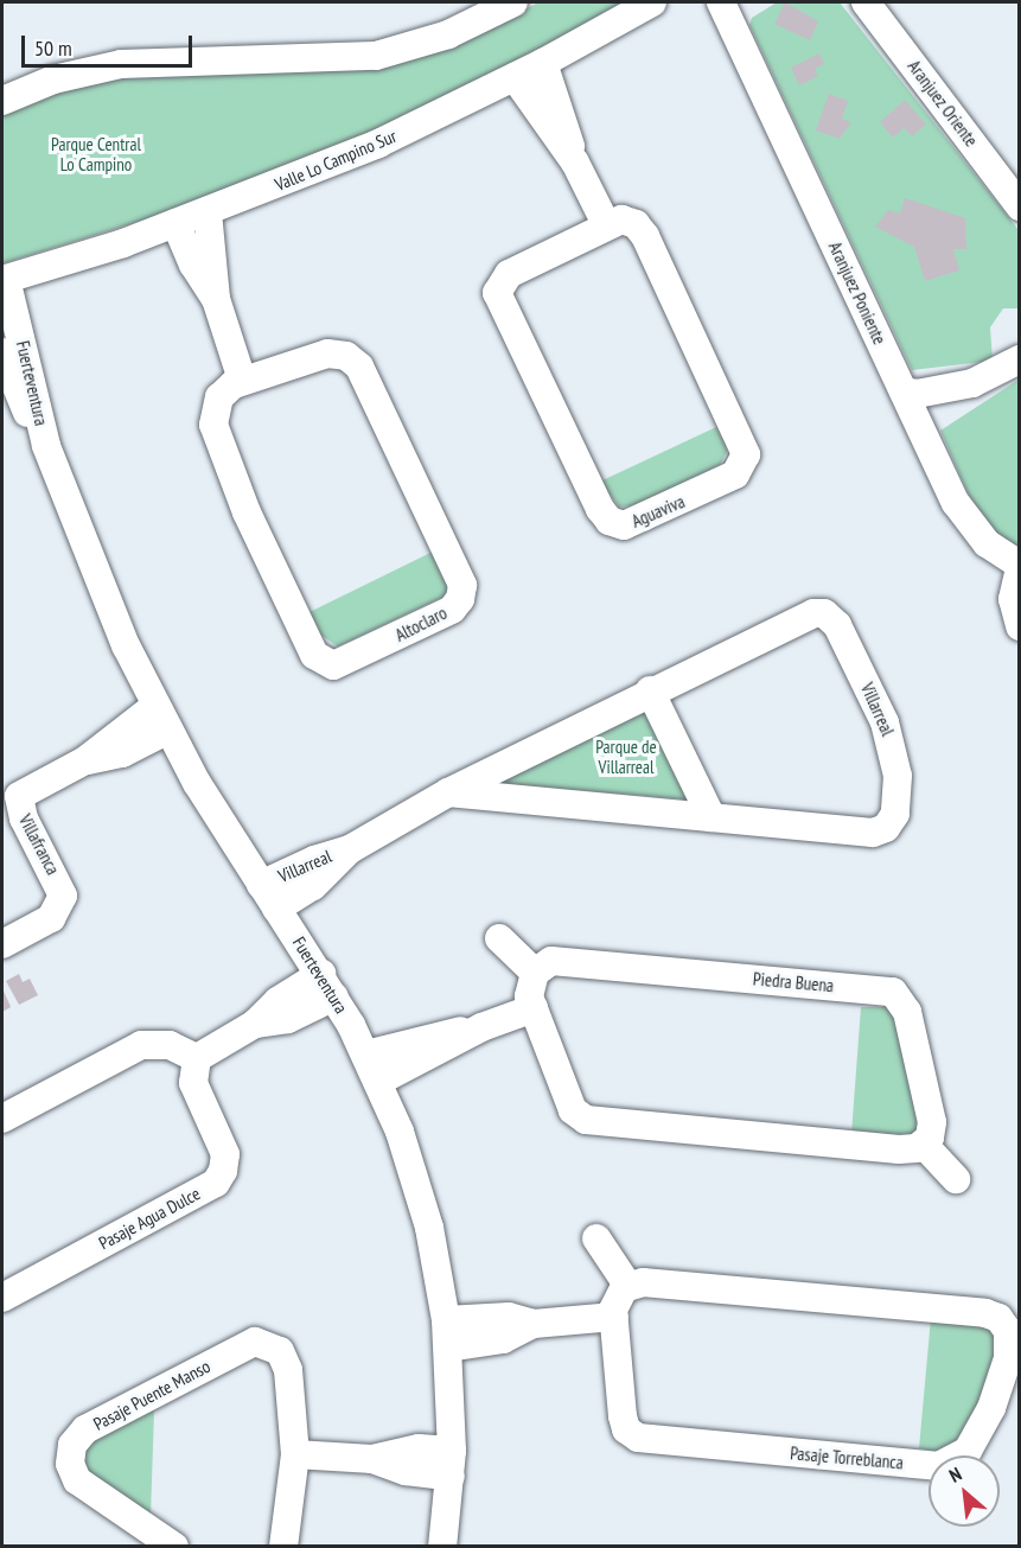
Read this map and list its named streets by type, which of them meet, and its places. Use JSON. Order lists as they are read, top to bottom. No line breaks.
{"streets":{"street":["Aranjuez Oriente","Valle Lo Campino Sur","Aranjuez Poniente","Fuerteventura","Aguaviva","Altoclaro","Villarreal","Villafranca","Piedra Buena","Pasaje Agua Dulce","Pasaje Puente Manso","Pasaje Torreblanca"]},"crossings":[["Valle Lo Campino Sur","Fuerteventura"],["Fuerteventura","Villarreal"],["Fuerteventura","Villafranca"]],"parks":["Parque Central Lo Campino","Parque de Villarreal"],"scale_bar":"50 m","north":"top left"}
